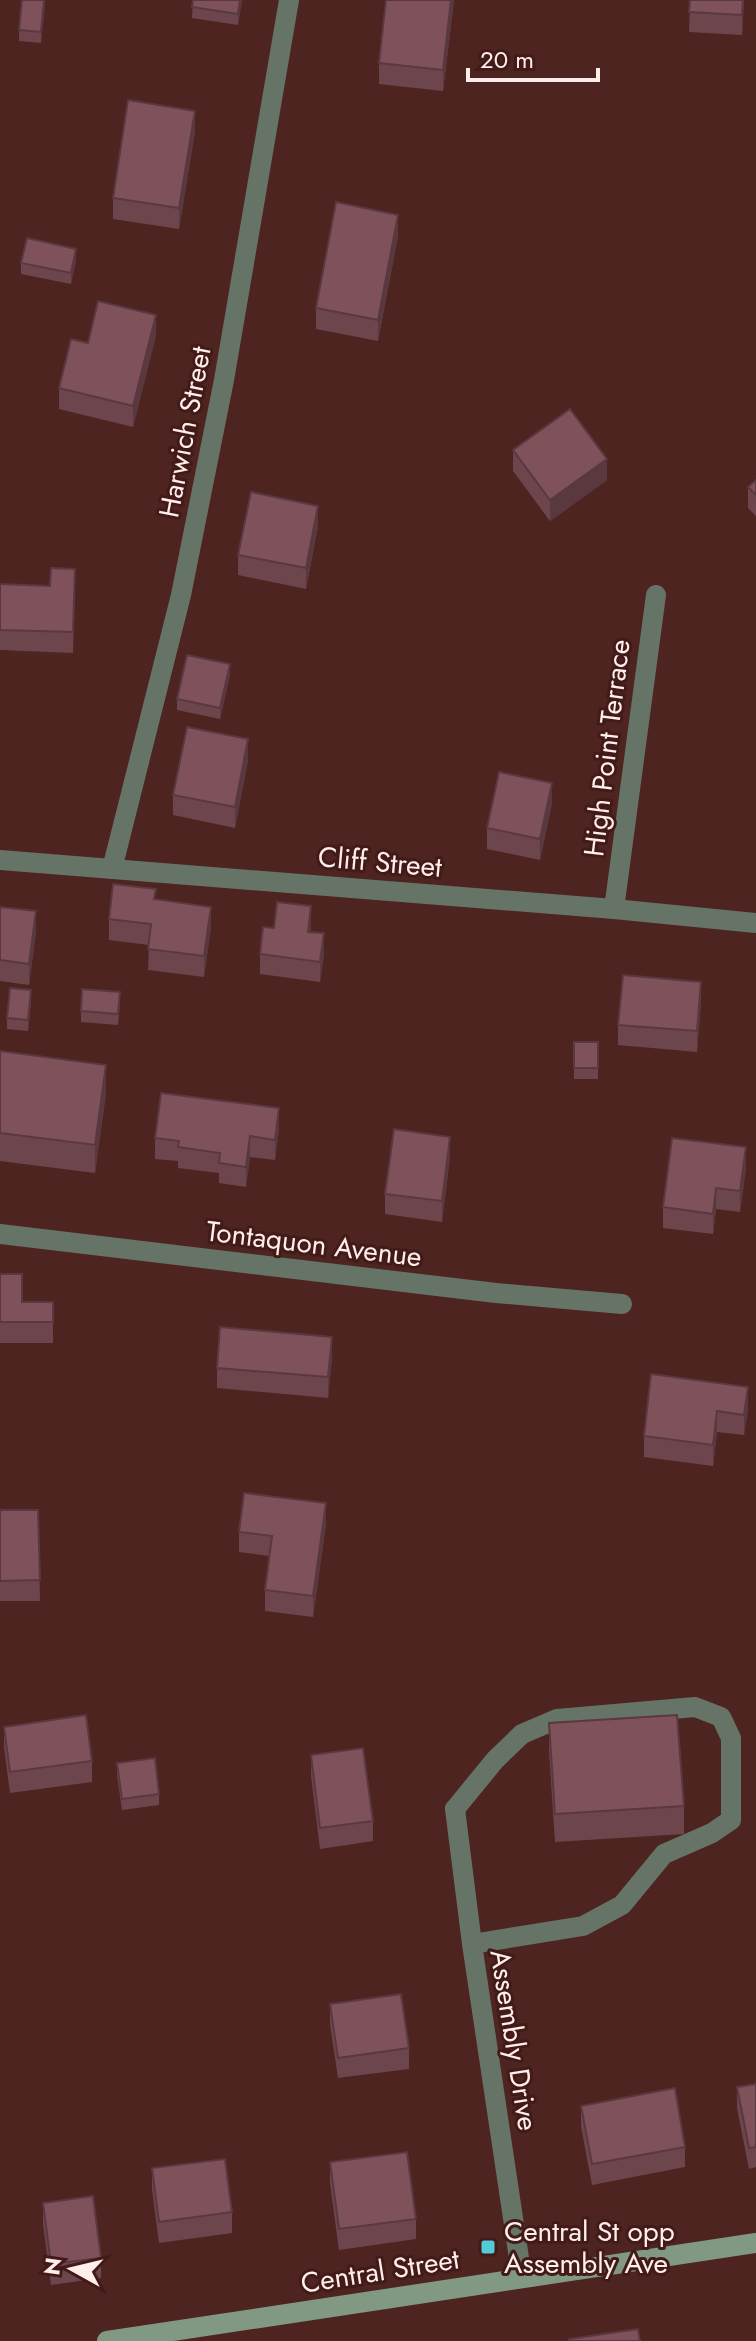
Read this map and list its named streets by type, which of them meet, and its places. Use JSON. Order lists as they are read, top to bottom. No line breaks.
{"streets":{"main road":["Central Street"],"street":["Harwich Street","High Point Terrace","Cliff Street","Tontaquon Avenue","Assembly Drive"]},"crossings":[["Harwich Street","Cliff Street"],["High Point Terrace","Cliff Street"],["Assembly Drive","Central Street"]],"places":{"transit":["Central St opp Assembly Ave"]},"scale_bar":"20 m","north":"left"}
